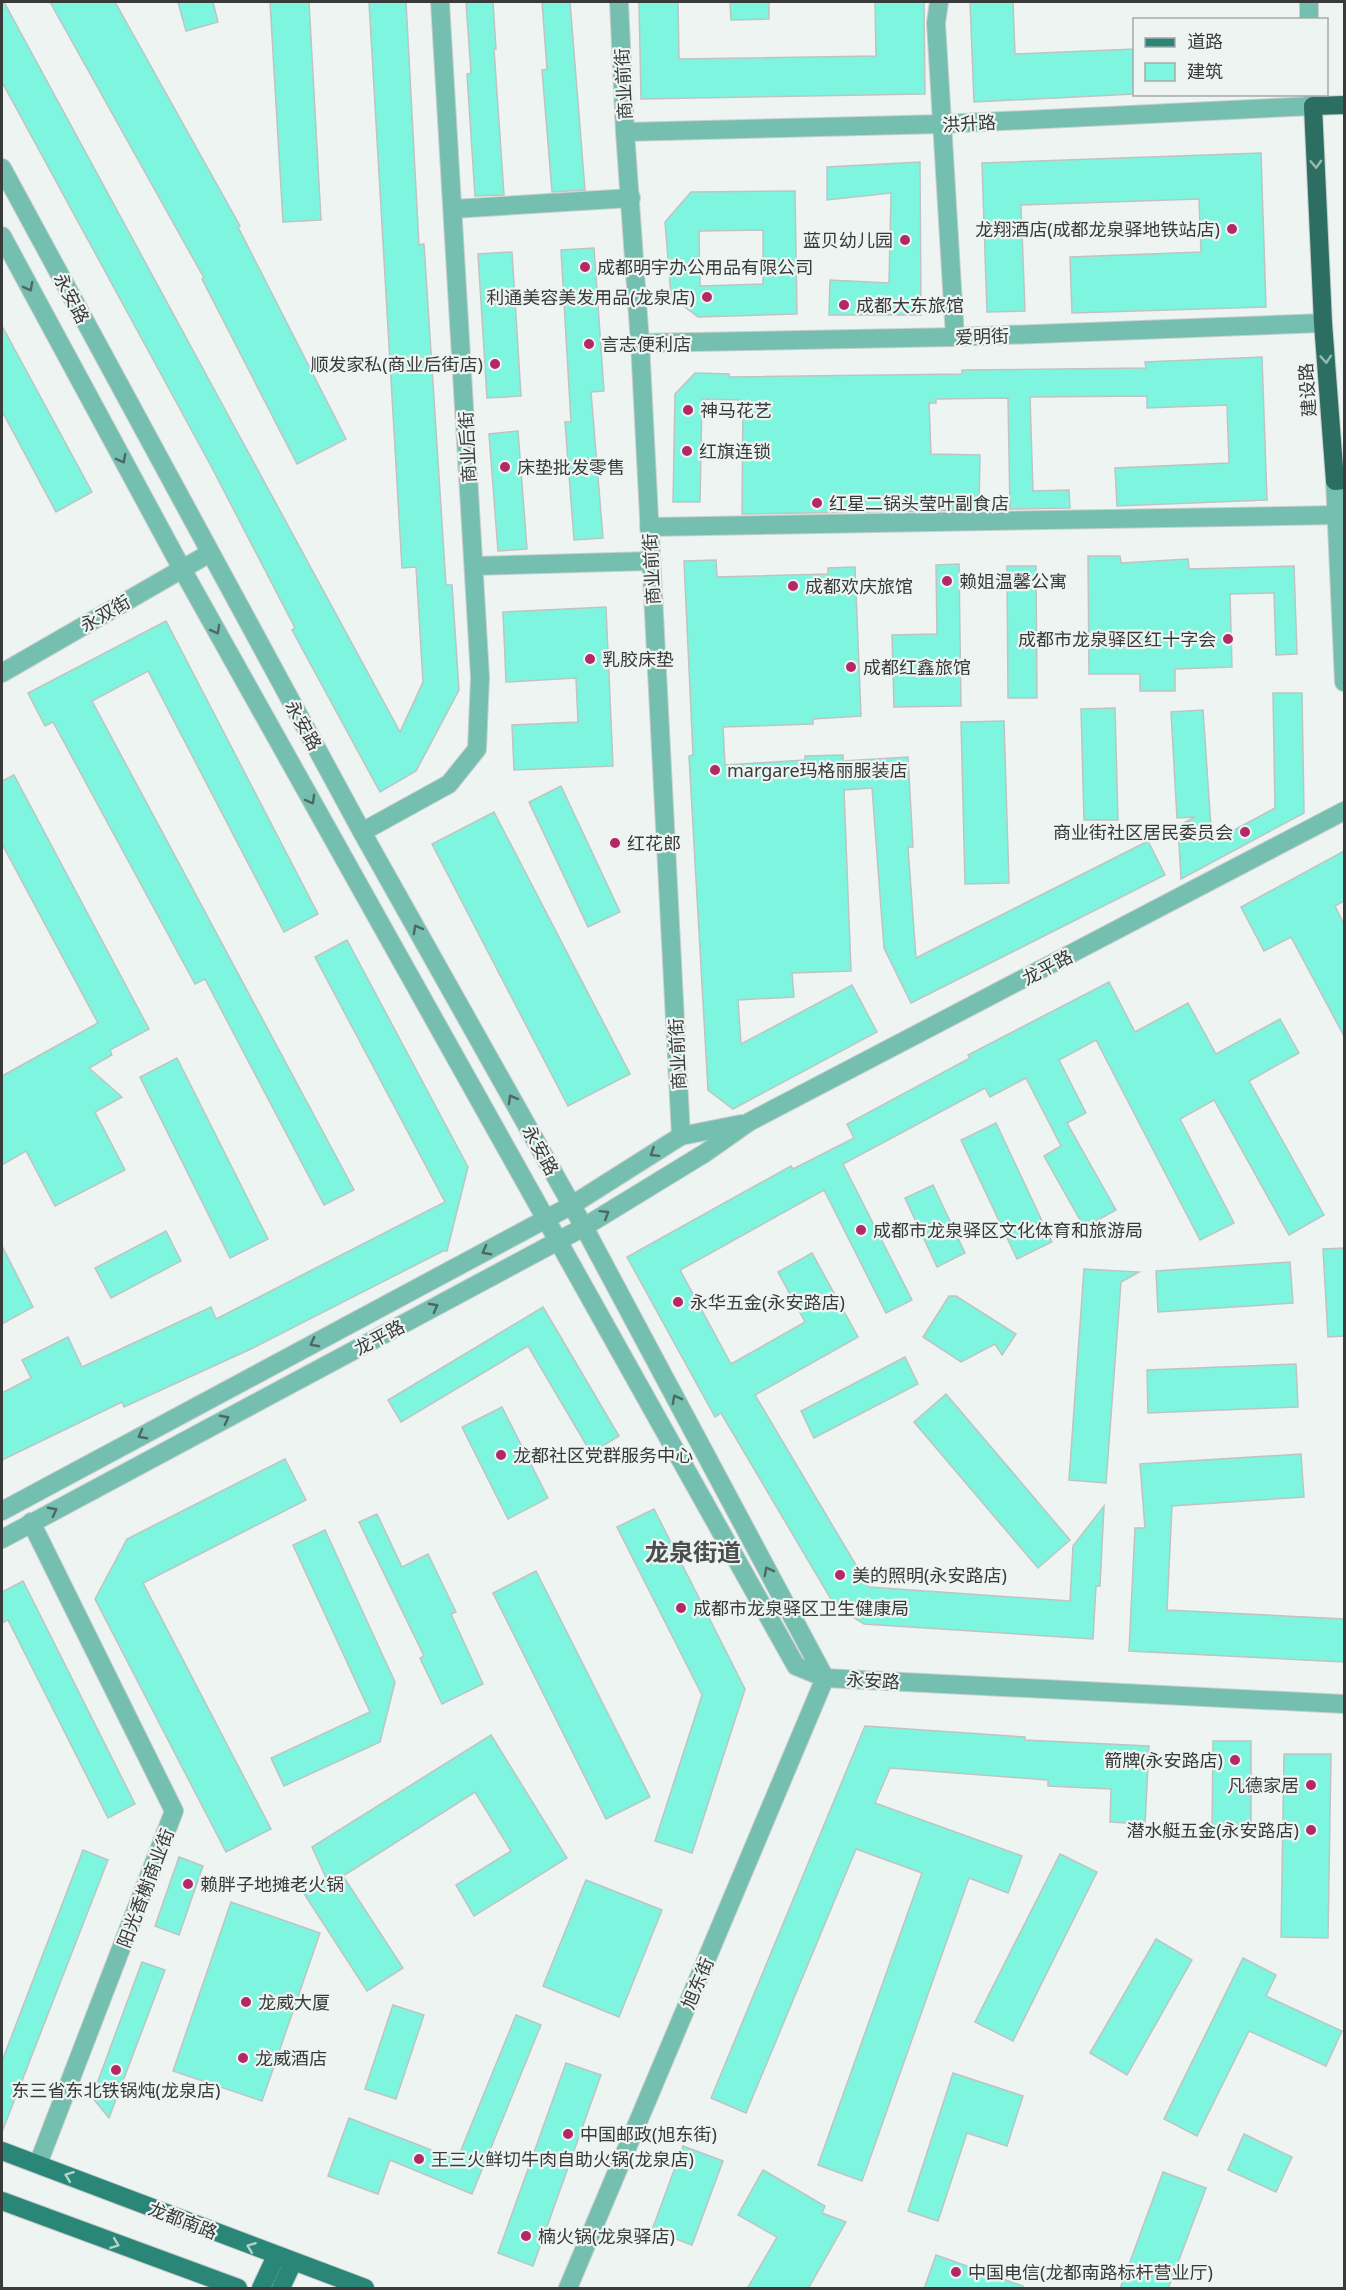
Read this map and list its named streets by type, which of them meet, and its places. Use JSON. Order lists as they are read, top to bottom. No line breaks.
{"streets":{"highway":["建设路"],"main road":["龙都南路"],"street":["商业前街","洪升路","永安路","爱明街","商业后街","永双街","龙平路","阳光香榭商业街","旭东街"]},"crossings":[["商业前街","洪升路"],["商业前街","爱明街"],["商业前街","龙平路"],["洪升路","建设路"],["永安路","商业后街"],["永安路","永双街"],["永安路","龙平路"],["永安路","旭东街"],["爱明街","建设路"],["龙平路","阳光香榭商业街"],["阳光香榭商业街","龙都南路"]],"one_way":["建设路"],"districts":["龙泉街道"],"places":["龙翔酒店(成都龙泉驿地铁站店)","蓝贝幼儿园","成都明宇办公用品有限公司","利通美容美发用品(龙泉店)","成都大东旅馆","言志便利店","顺发家私(商业后街店)","神马花艺","红旗连锁","床垫批发零售","红星二锅头莹叶副食店","赖姐温馨公寓","成都欢庆旅馆","成都市龙泉驿区红十字会","乳胶床垫","成都红鑫旅馆","margare玛格丽服装店","商业街社区居民委员会","红花郎","成都市龙泉驿区文化体育和旅游局","永华五金(永安路店)","龙都社区党群服务中心","美的照明(永安路店)","成都市龙泉驿区卫生健康局","箭牌(永安路店)","凡德家居","潜水艇五金(永安路店)","赖胖子地摊老火锅","龙威大厦","龙威酒店","东三省东北铁锅炖(龙泉店)","中国邮政(旭东街)","王三火鲜切牛肉自助火锅(龙泉店)","楠火锅(龙泉驿店)","中国电信(龙都南路标杆营业厅)"],"legend":["道路","建筑"]}
